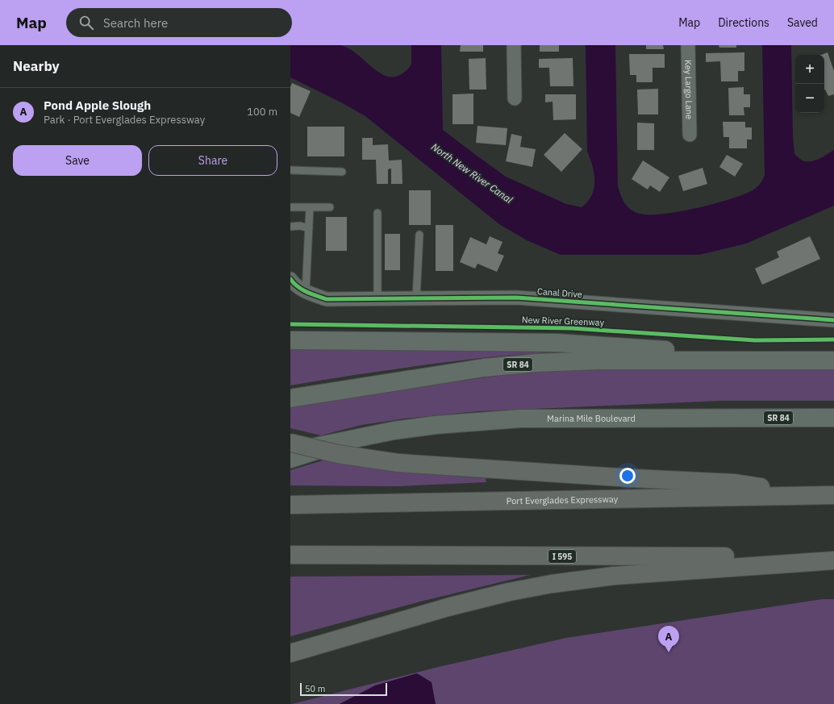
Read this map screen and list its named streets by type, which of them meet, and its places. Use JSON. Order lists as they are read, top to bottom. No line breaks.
{"streets":{"highway":["Port Everglades Expressway","I 595"],"main road":["SR 84","Marina Mile Boulevard"],"street":["Key Largo Lane","Canal Drive"],"cycle path":["New River Greenway"]},"crossings":[["SR 84","Marina Mile Boulevard"]],"water":["North New River Canal"],"scale_bar":"50 m","page":{"header":"Map","search":"Search here","nav":["Map","Directions","Saved"],"heading":"Nearby","map_buttons":["+","−"],"list":[{"mark":"A","name":"Pond Apple Slough","note":"Park · Port Everglades Expressway","value":"100 m"}],"buttons":["Save","Share"],"pins":"A","scale":"50 m"}}
